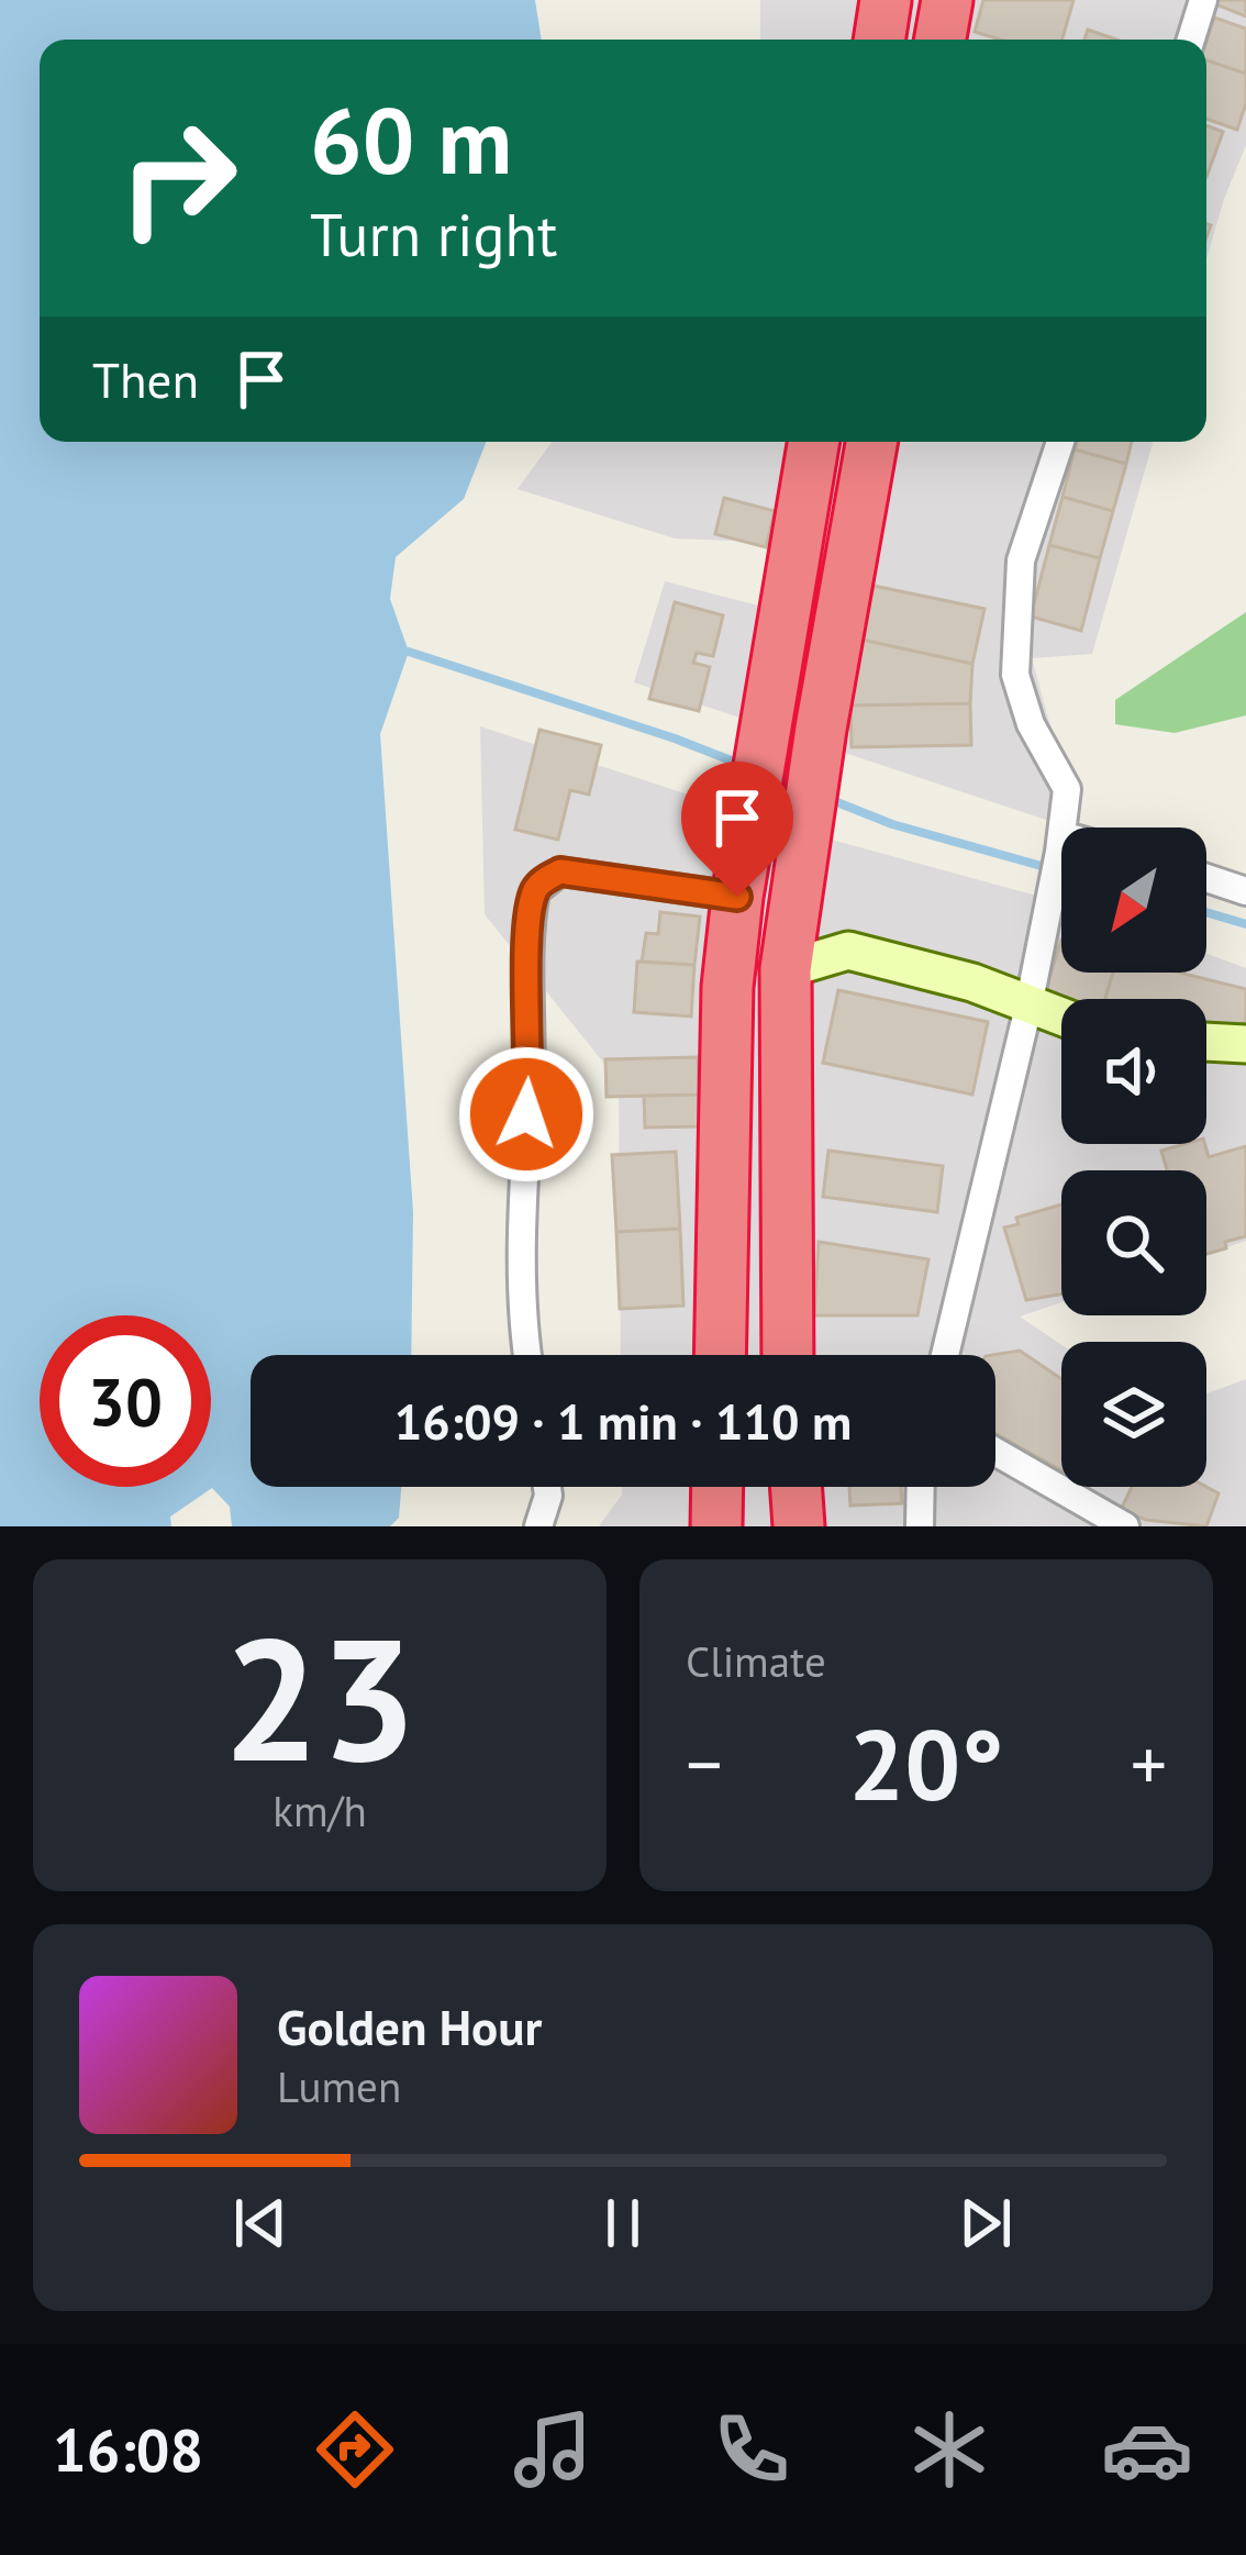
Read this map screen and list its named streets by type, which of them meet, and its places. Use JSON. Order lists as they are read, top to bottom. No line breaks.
{"north":"bottom left","page":{"turn":["60 m","Turn right"],"then":"Then","limit":"30","trip":"16:09 · 1 min · 110 m","tile":[["23","km/h"],"Climate"],"heat":["−","20°","+"],"song":["Golden Hour","Lumen"],"tabs":"16:08"}}
